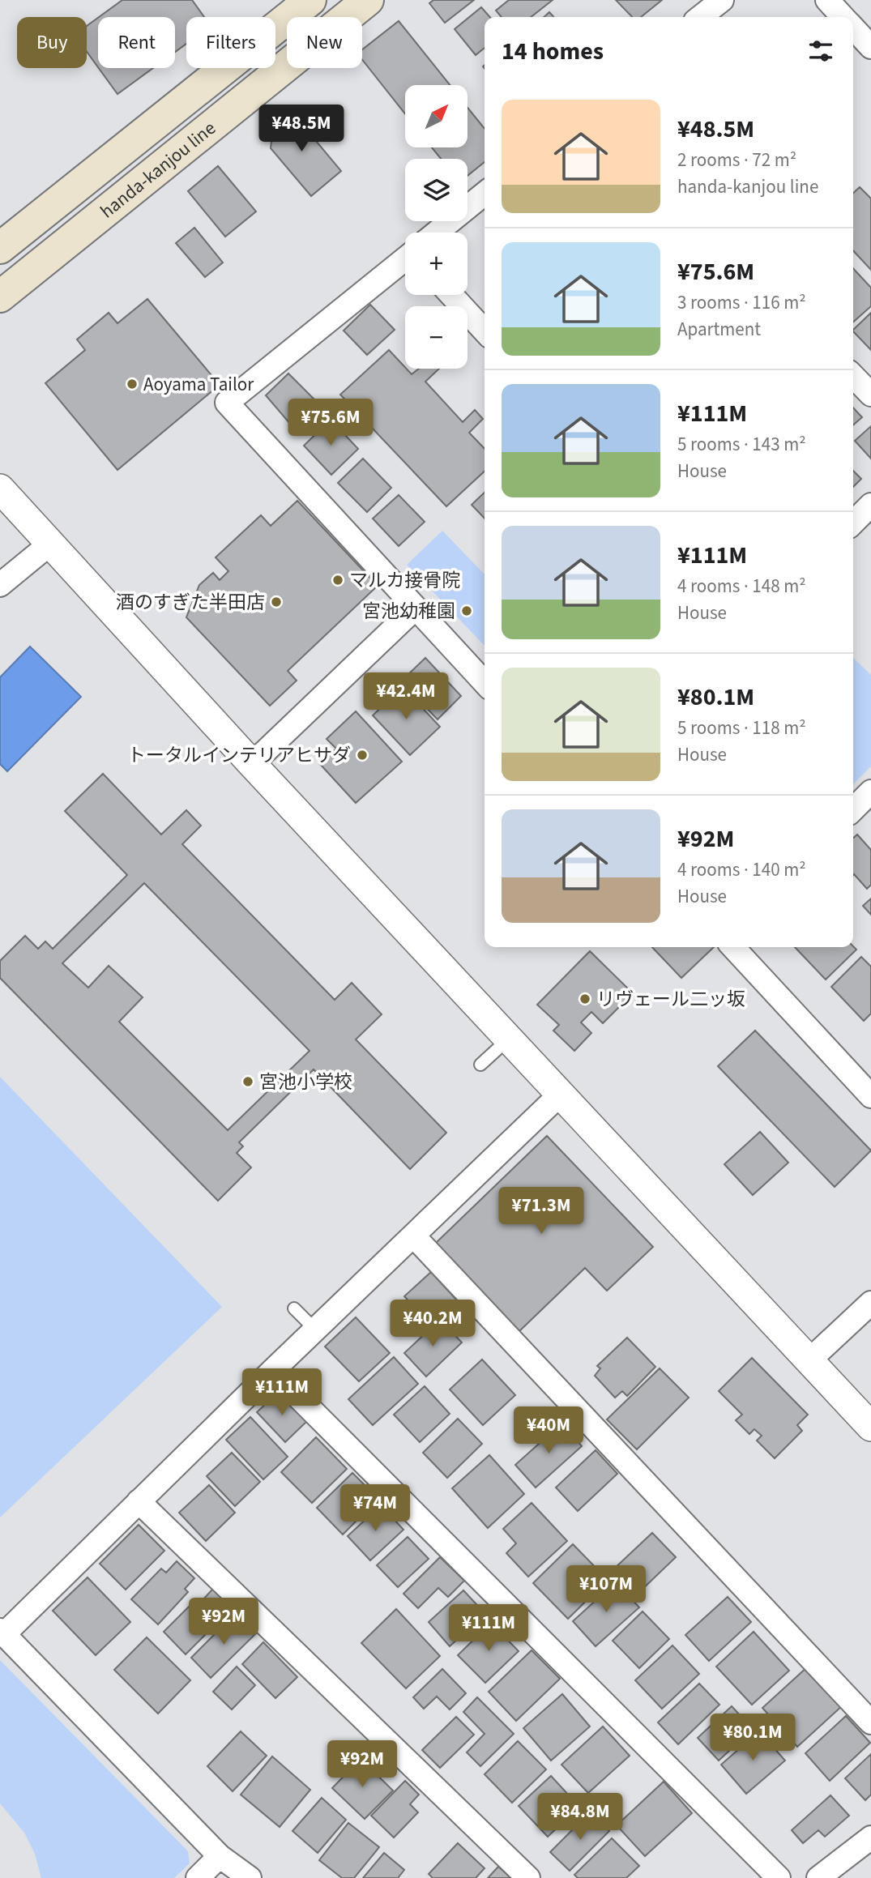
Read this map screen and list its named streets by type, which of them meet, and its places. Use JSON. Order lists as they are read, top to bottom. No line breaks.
{"streets":{"main road":["handa-kanjou line"]},"places":["Aoyama Tailor","マルカ接骨院","酒のすぎた半田店","宮池幼稚園","トータルインテリアヒサダ","リヴェール二ッ坂","宮池小学校"],"north":"top right","page":{"chip":["Buy","Rent","Filters","New"],"heading":"14 homes","map_buttons":["+","−"],"list":[{"name":"¥48.5M","note":"2 rooms · 72 m² · handa-kanjou line"},{"name":"¥75.6M","note":"3 rooms · 116 m² · Apartment"},{"name":"¥111M","note":"5 rooms · 143 m² · House"},{"name":"¥111M","note":"4 rooms · 148 m² · House"},{"name":"¥80.1M","note":"5 rooms · 118 m² · House"},{"name":"¥92M","note":"4 rooms · 140 m² · House"}],"price":["¥48.5M","¥75.6M","¥42.4M","¥71.3M","¥40.2M","¥111M","¥40M","¥74M","¥107M","¥92M","¥111M","¥80.1M","¥92M","¥84.8M"]}}
